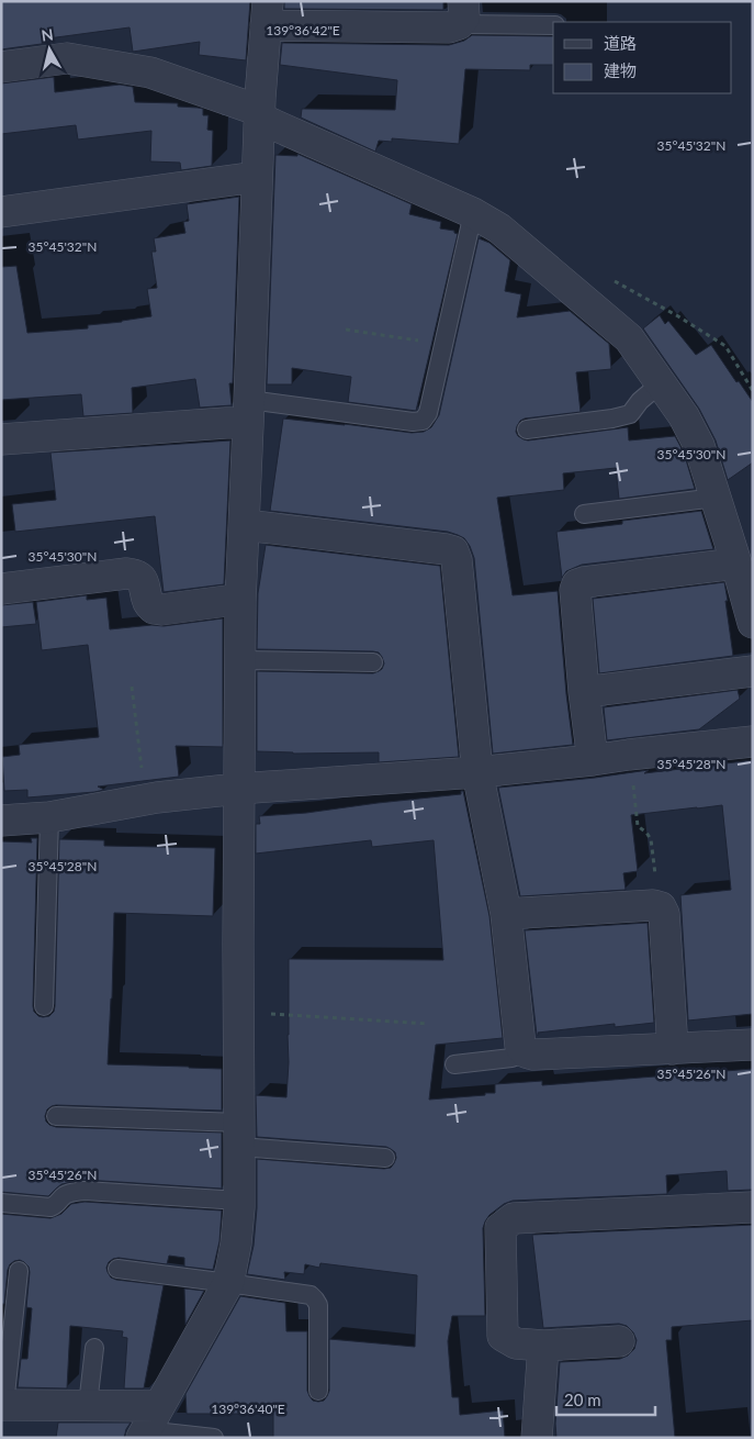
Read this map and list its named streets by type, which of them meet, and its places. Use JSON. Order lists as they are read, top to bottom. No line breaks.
{"legend":["道路","建物"],"scale_bar":"20 m","north":"top","coordinates":["139°36'42\"E","35°45'32\"N","35°45'30\"N","35°45'28\"N","35°45'26\"N","139°36'40\"E"]}
